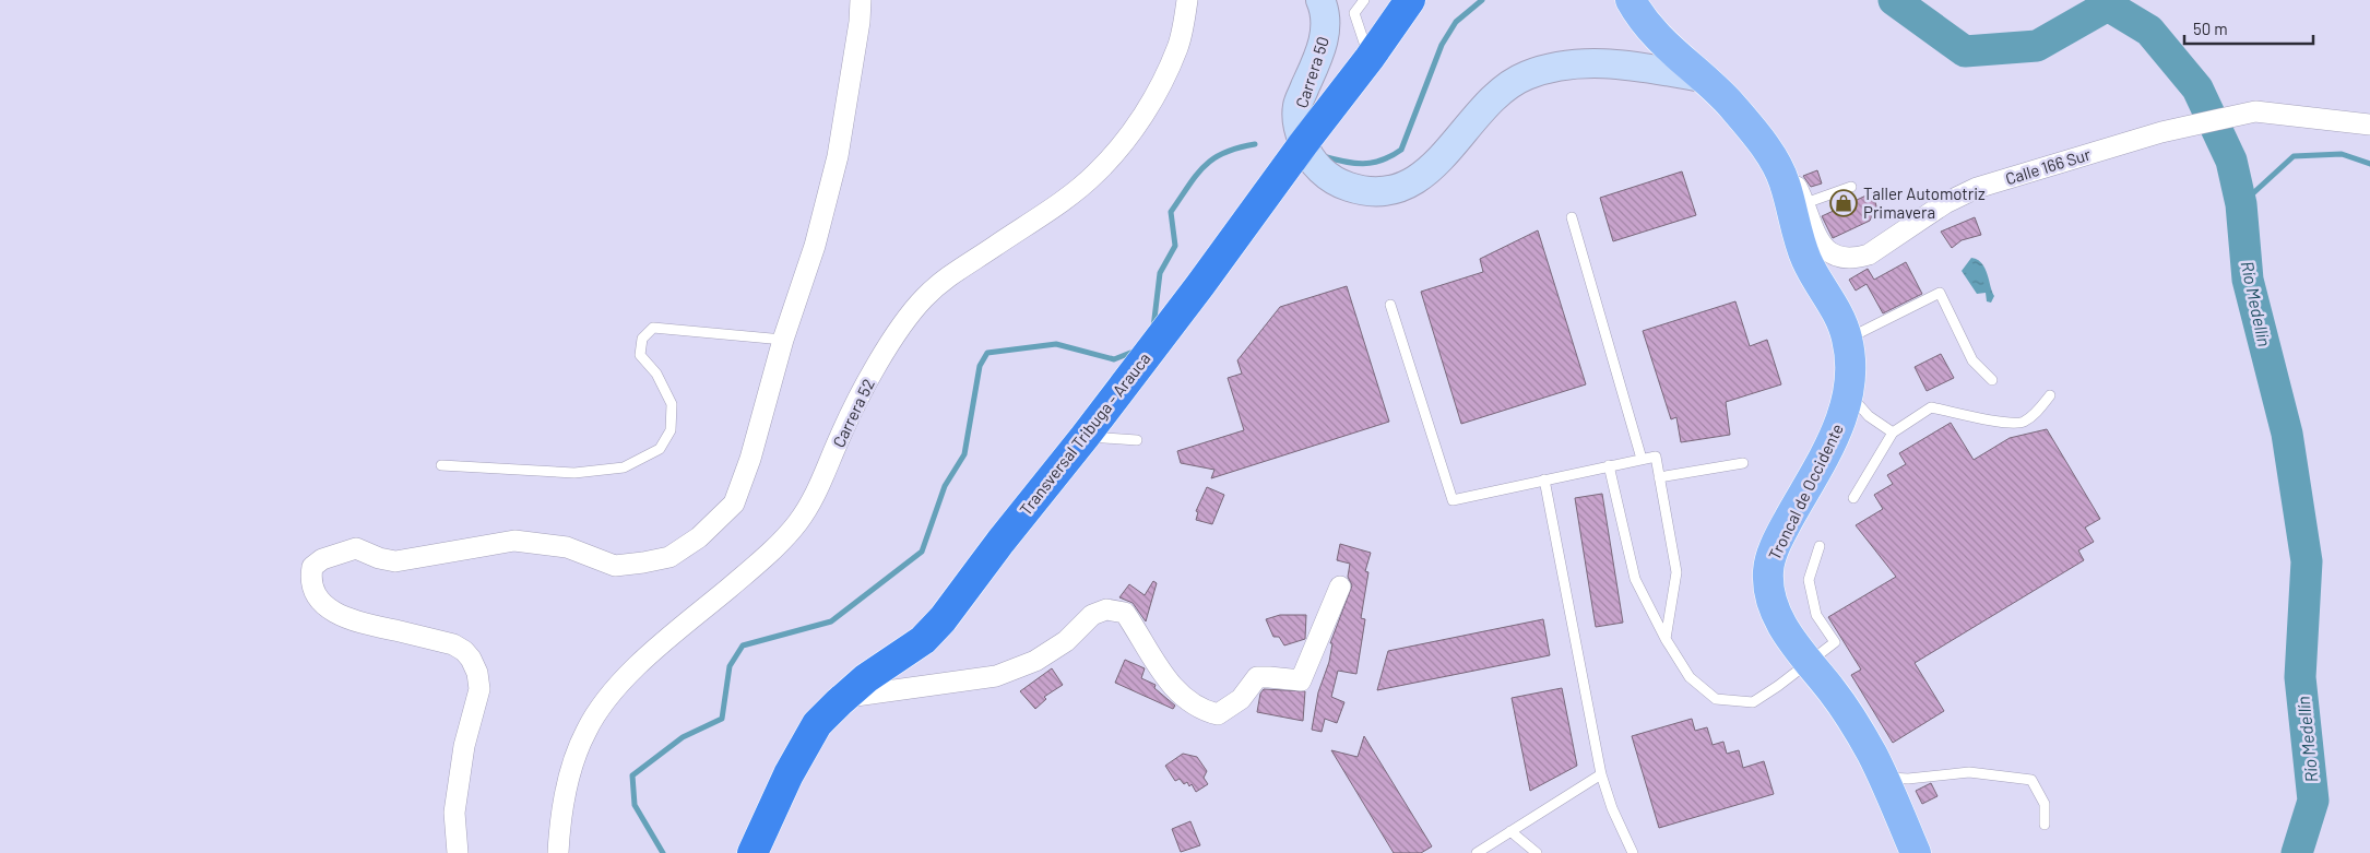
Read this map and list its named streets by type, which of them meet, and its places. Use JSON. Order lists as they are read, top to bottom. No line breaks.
{"streets":{"highway":["Transversal Tribuga - Arauca"],"main road":["Carrera 50","Troncal de Occidente"],"street":["Calle 166 Sur","Carrera 52"]},"crossings":[["Carrera 50","Transversal Tribuga - Arauca"],["Calle 166 Sur","Troncal de Occidente"]],"water":["Río Medellín"],"places":{"shop":["Taller Automotriz Primavera"]},"scale_bar":"50 m"}
